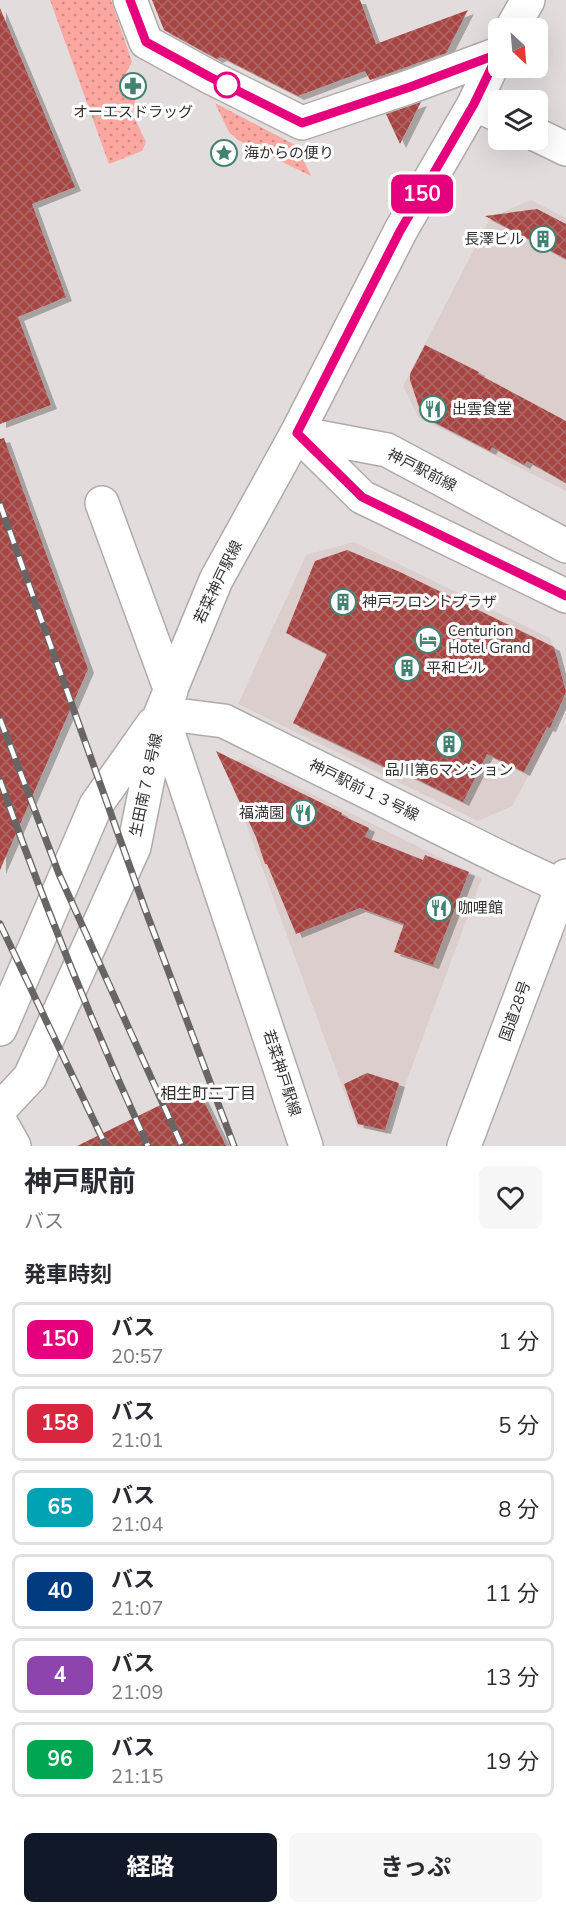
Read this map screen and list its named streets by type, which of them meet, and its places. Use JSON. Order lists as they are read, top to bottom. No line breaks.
{"streets":{"main road":["神戸駅前線","若菜神戸駅線","生田南７８号線","神戸駅前１３号線","国道28号"]},"crossings":[["神戸駅前線","若菜神戸駅線"],["若菜神戸駅線","生田南７８号線"],["若菜神戸駅線","神戸駅前１３号線"],["生田南７８号線","神戸駅前１３号線"],["神戸駅前１３号線","国道28号"]],"districts":["相生町二丁目"],"places":{"pharmacy":["オーエスドラッグ"],"place":["海からの便り"],"building":["長澤ビル","神戸フロントプラザ","平和ビル","品川第6マンション"],"restaurant":["出雲食堂","福満園","咖哩館"],"hotel":["Centurion Hotel Grand"]},"lines":["bus line 150"],"north":"bottom right","page":{"on_map":"150","heading":[["神戸駅前","バス"],"発車時刻"],"list":[{"mark":"150","name":"バス","note":"20:57","value":"1 分"},{"mark":"158","name":"バス","note":"21:01","value":"5 分"},{"mark":"65","name":"バス","note":"21:04","value":"8 分"},{"mark":"40","name":"バス","note":"21:07","value":"11 分"},{"mark":"4","name":"バス","note":"21:09","value":"13 分"},{"mark":"96","name":"バス","note":"21:15","value":"19 分"}],"buttons":["経路","きっぷ"]}}
